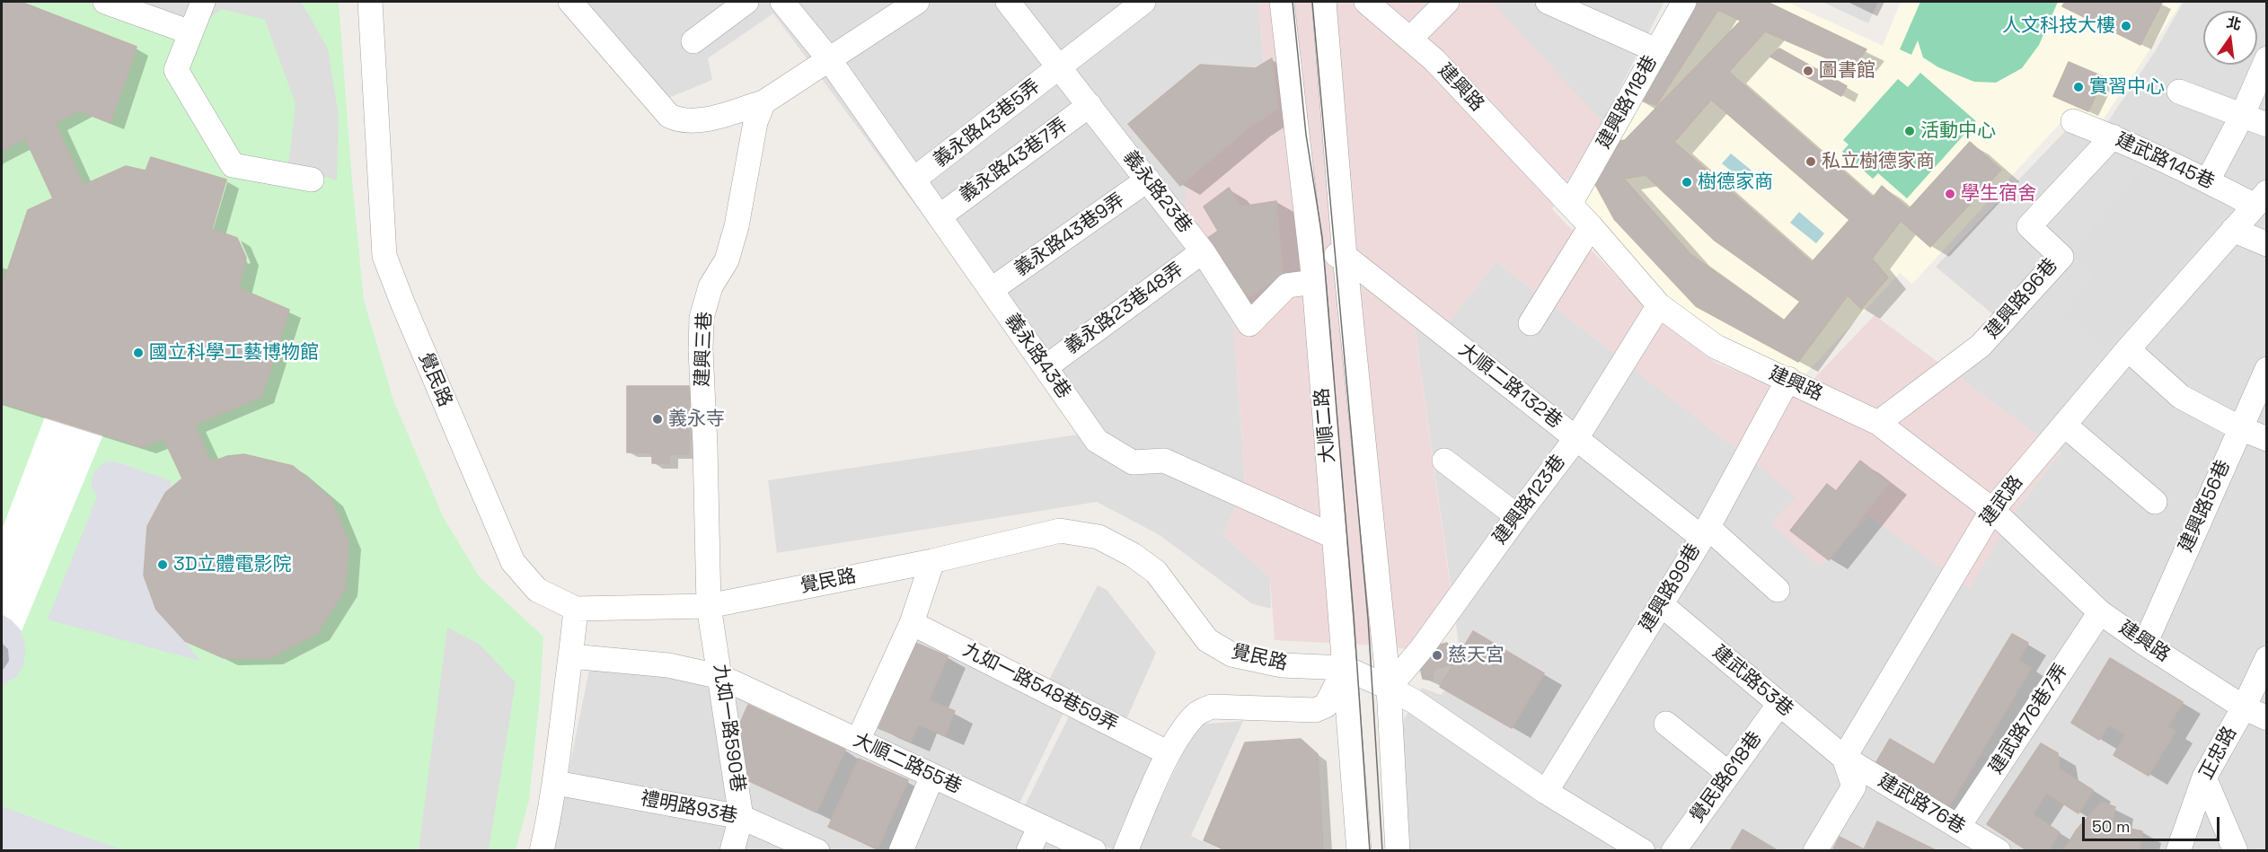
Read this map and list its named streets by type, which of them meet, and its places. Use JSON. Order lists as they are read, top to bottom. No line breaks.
{"streets":{"street":["建興路","建興路118巷","義永路43巷5弄","義永路43巷7弄","建武路145巷","義永路23巷","義永路43巷9弄","建興路96巷","義永路23巷48弄","建興三巷","義永路43巷","覺民路","大順二路132巷","大順二路","建興路123巷","建武路","建興路56巷","建興路99巷","建武路53巷","九如一路548巷59弄","建武路76巷7弄","九如一路590巷","正忠路","大順二路55巷","覺民路618巷","建武路76巷","禮明路93巷"]},"crossings":[["建興路","建興路118巷"],["建興路","建興路96巷"],["建興路","建興路123巷"],["建興路","建武路"],["建興路","建興路56巷"],["建興路","建興路99巷"],["建興路","建武路76巷7弄"],["建興路","正忠路"],["義永路43巷5弄","義永路23巷"],["義永路43巷5弄","義永路43巷"],["義永路43巷7弄","義永路23巷"],["義永路43巷7弄","義永路43巷"],["建武路145巷","建興路96巷"],["建武路145巷","建武路"],["義永路23巷","義永路43巷9弄"],["義永路23巷","義永路23巷48弄"],["義永路23巷","大順二路"],["義永路43巷9弄","義永路43巷"],["義永路23巷48弄","義永路43巷"],["建興三巷","覺民路"],["建興三巷","九如一路590巷"],["義永路43巷","大順二路"],["覺民路","大順二路"],["覺民路","建興路123巷"],["覺民路","建興路99巷"],["覺民路","九如一路590巷"],["大順二路132巷","大順二路"],["大順二路132巷","建興路123巷"],["大順二路132巷","建興路99巷"],["大順二路","建興路123巷"],["建武路","建武路53巷"],["建武路","建武路76巷"],["建興路99巷","建武路53巷"],["建武路53巷","覺民路618巷"],["建武路53巷","建武路76巷"],["建武路76巷7弄","建武路76巷"],["九如一路590巷","大順二路55巷"],["九如一路590巷","禮明路93巷"]],"places":["人文科技大樓","圖書館","實習中心","活動中心","私立樹德家商","樹德家商","學生宿舍","國立科學工藝博物館","義永寺","3D立體電影院","慈天宮"],"scale_bar":"50 m","north":"top"}
